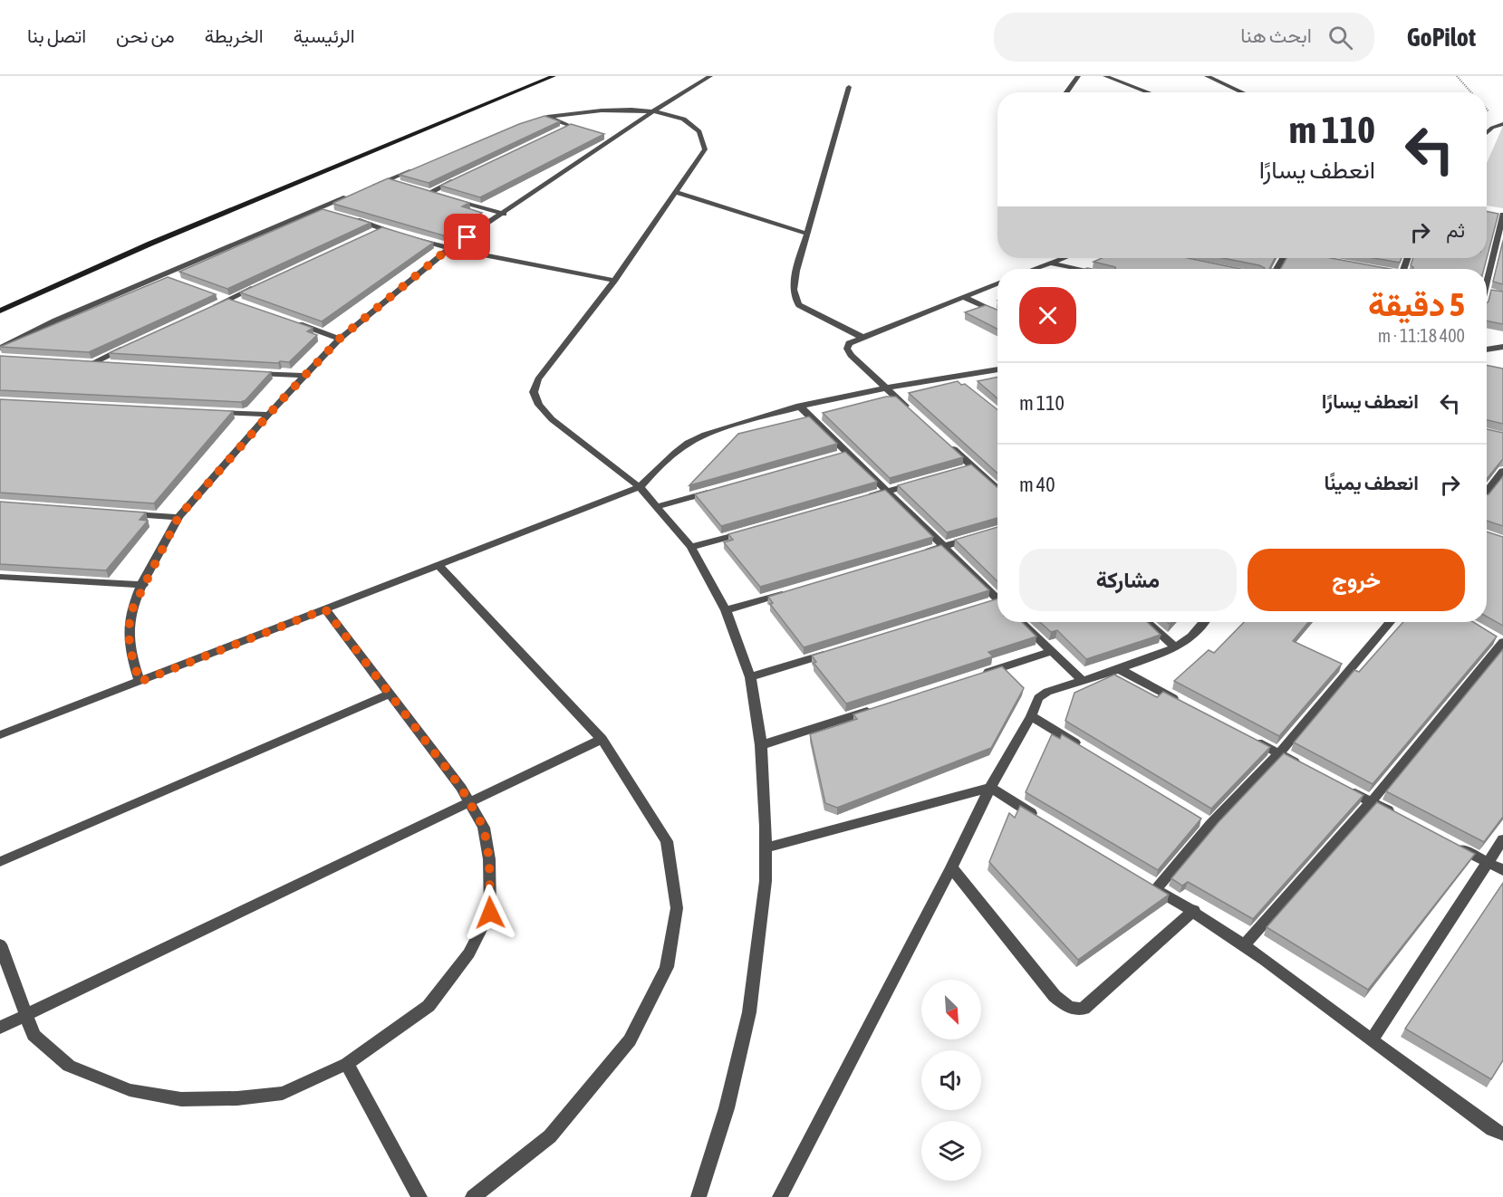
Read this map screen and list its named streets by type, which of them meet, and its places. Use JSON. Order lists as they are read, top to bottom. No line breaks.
{"north":"bottom right","page":{"header":"GoPilot","search":"ابحث هنا","nav":["الرئيسية","الخريطة","من نحن","اتصل بنا"],"turn":["110 m","انعطف يسارًا"],"then":"ثم","heading":["5 دقيقة","400 m · 11:18"],"list":[{"name":"انعطف يسارًا","value":"110 m"},{"name":"انعطف يمينًا","value":"40 m"}],"buttons":["خروج","مشاركة"]}}
